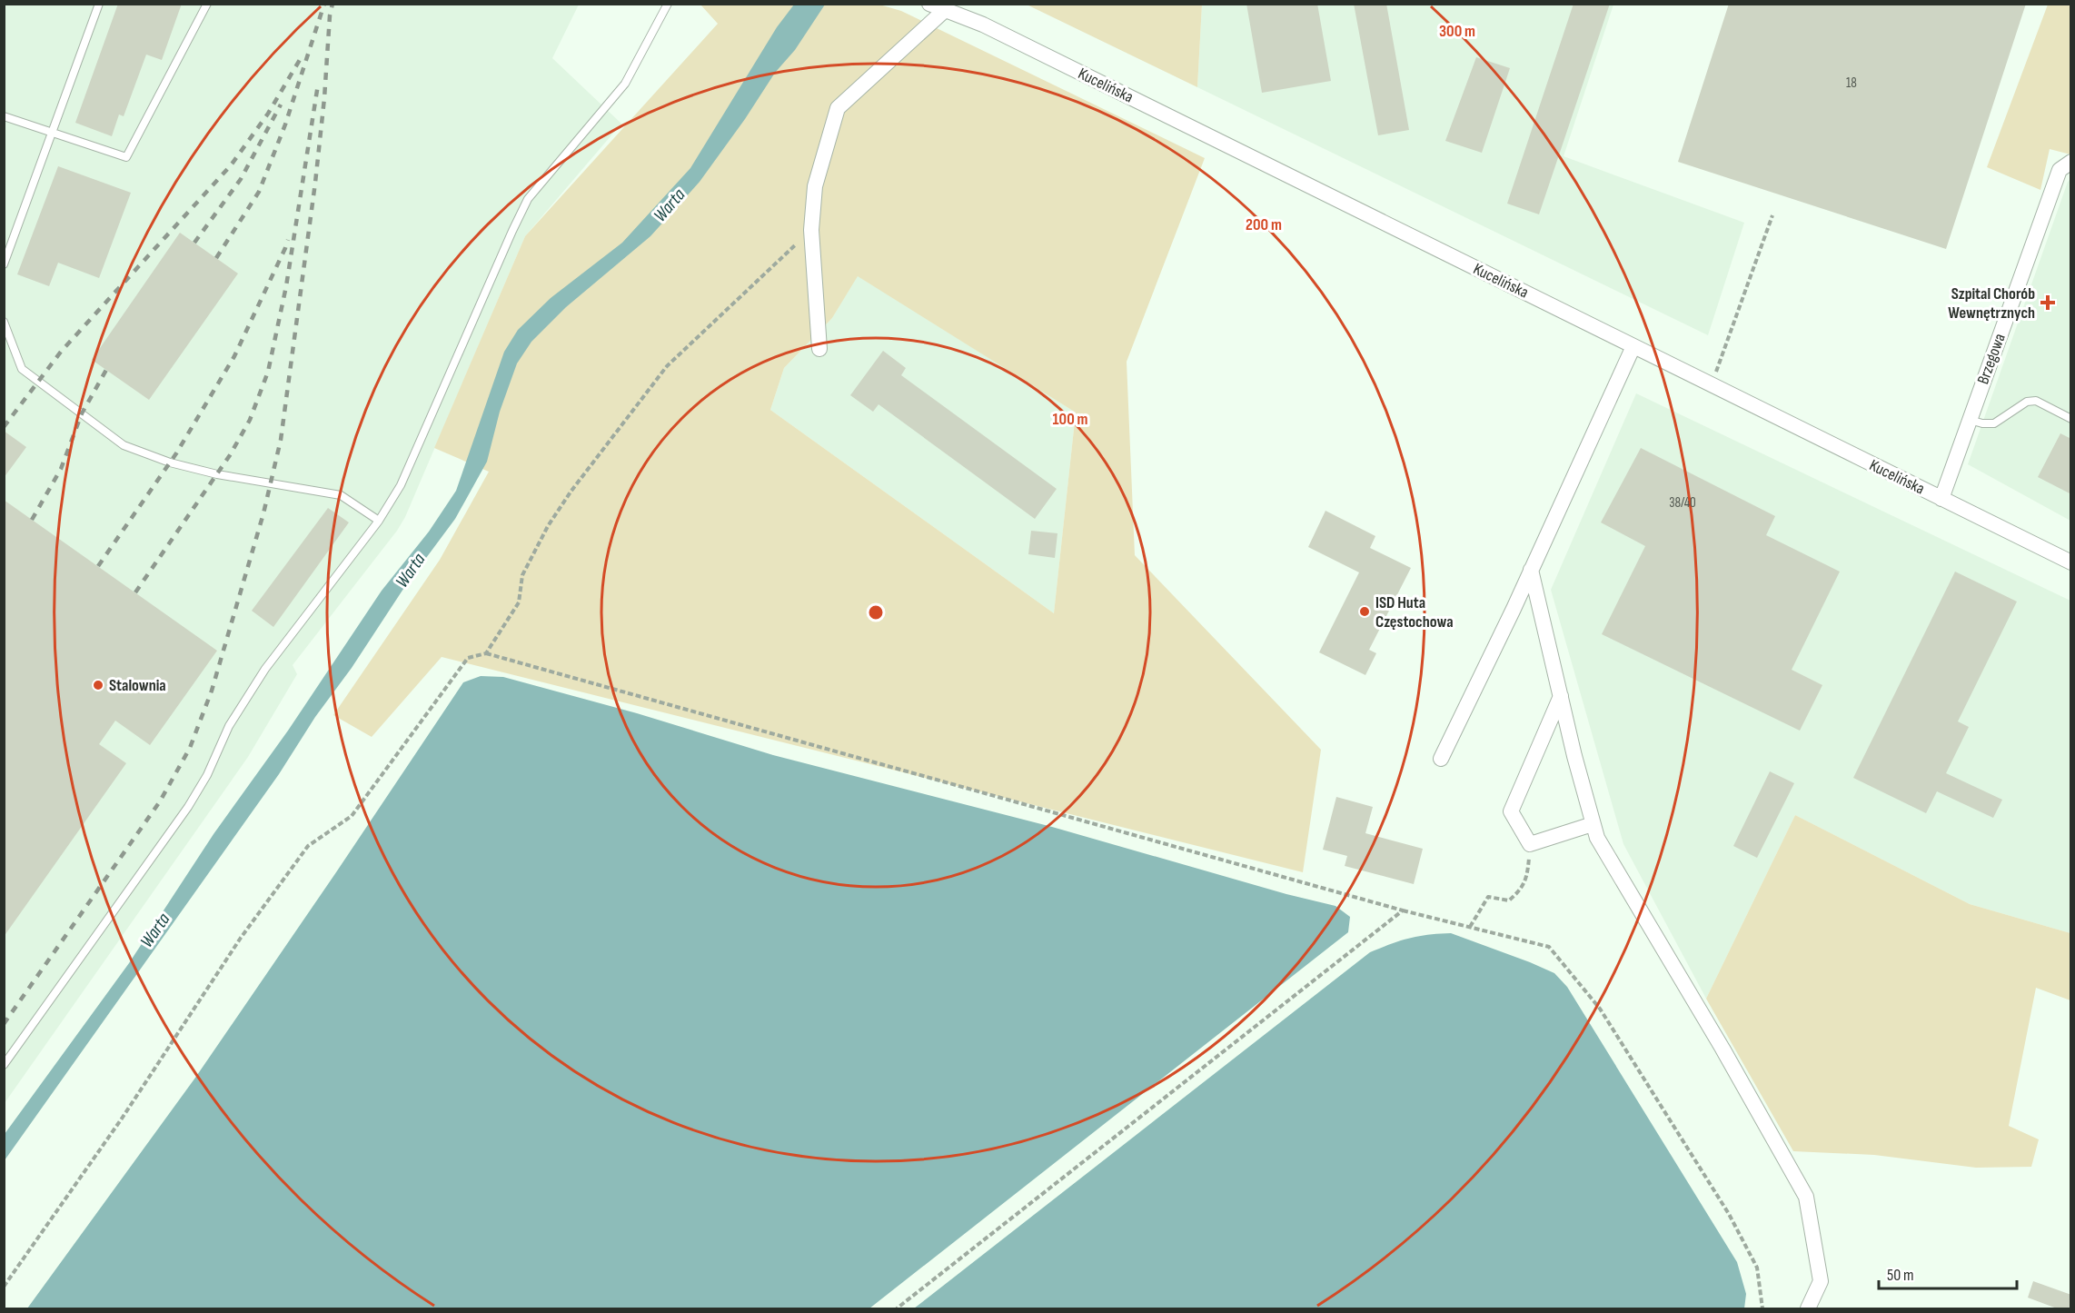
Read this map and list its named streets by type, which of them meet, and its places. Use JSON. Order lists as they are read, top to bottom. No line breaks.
{"streets":{"street":["Kucelińska","Brzegowa"]},"crossings":[["Kucelińska","Brzegowa"]],"water":["Warta"],"places":{"health":["Szpital Chorób Wewnętrznych"],"other":["ISD Huta Częstochowa","Stalownia"]},"house_numbers":["18","38/40"],"scale_bar":"50 m","rings":["300 m","200 m","100 m"]}
